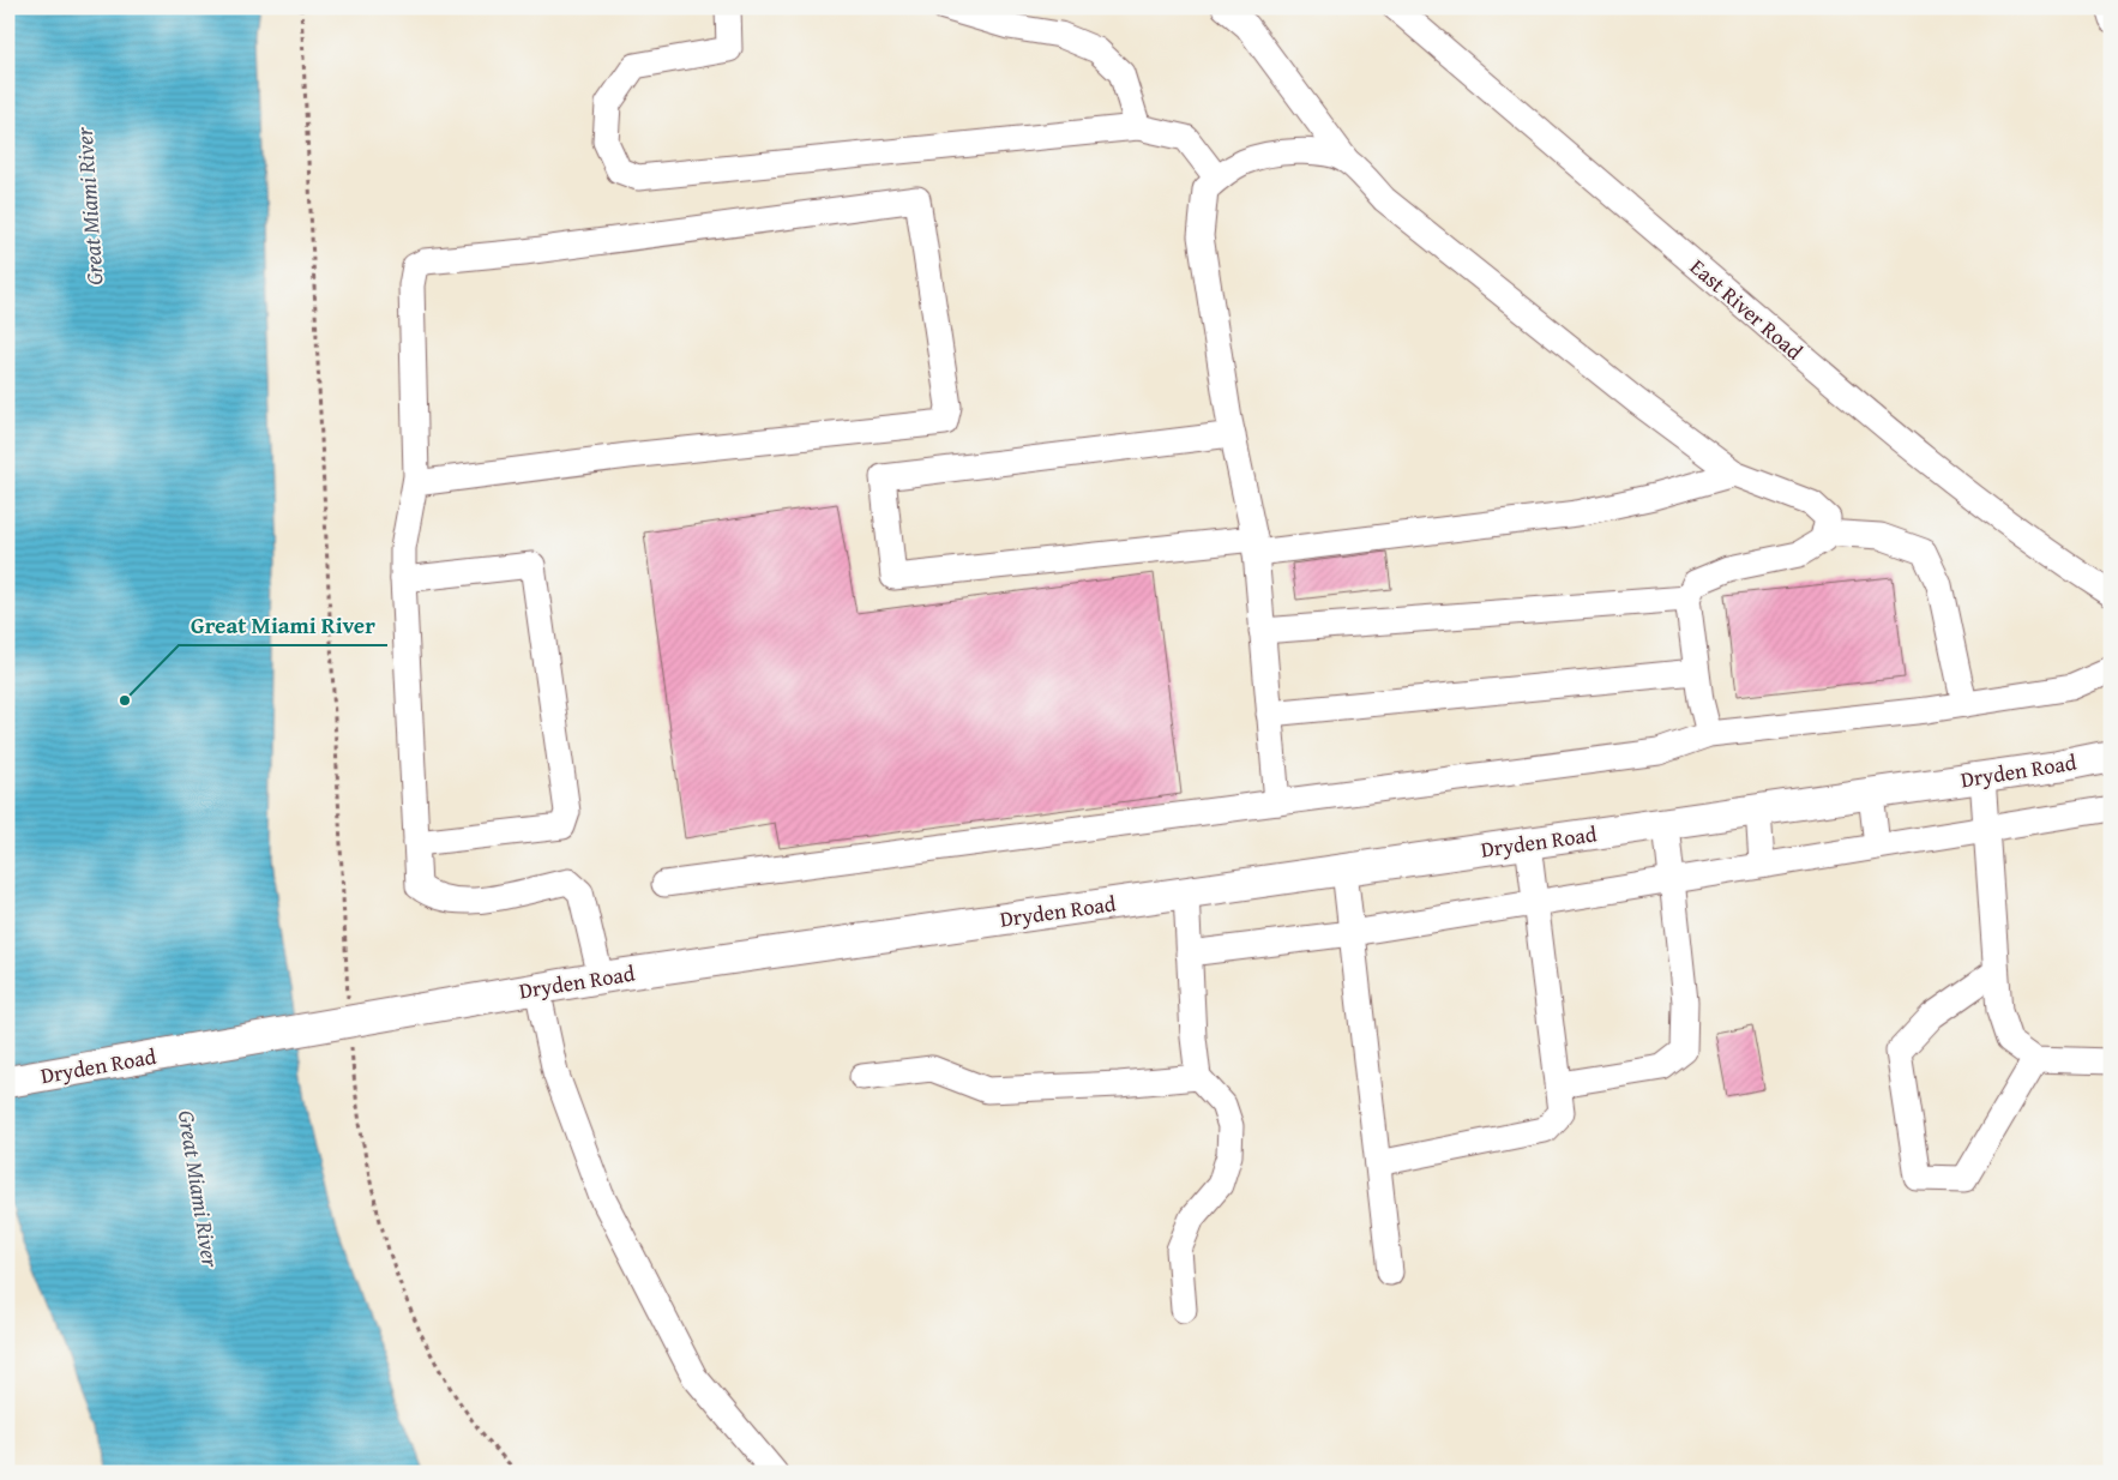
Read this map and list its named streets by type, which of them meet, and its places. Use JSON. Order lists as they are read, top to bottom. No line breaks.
{"streets":{"main road":["Dryden Road"],"street":["East River Road"]},"water":["Great Miami River"],"places":["Great Miami River"]}
